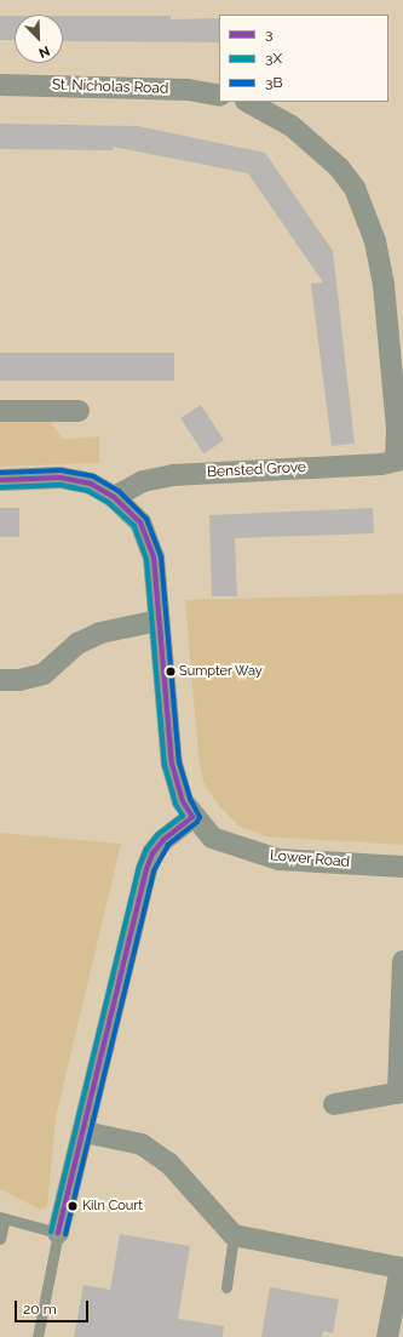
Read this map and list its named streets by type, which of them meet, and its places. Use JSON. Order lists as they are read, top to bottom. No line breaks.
{"streets":{"street":["St. Nicholas Road","Bensted Grove","Lower Road"]},"crossings":[["Bensted Grove","Lower Road"]],"places":["Sumpter Way","Kiln Court"],"lines":["transit line 3B","transit line 3","transit line 3X"],"legend":["3","3X","3B"],"scale_bar":"20 m","north":"bottom right"}
